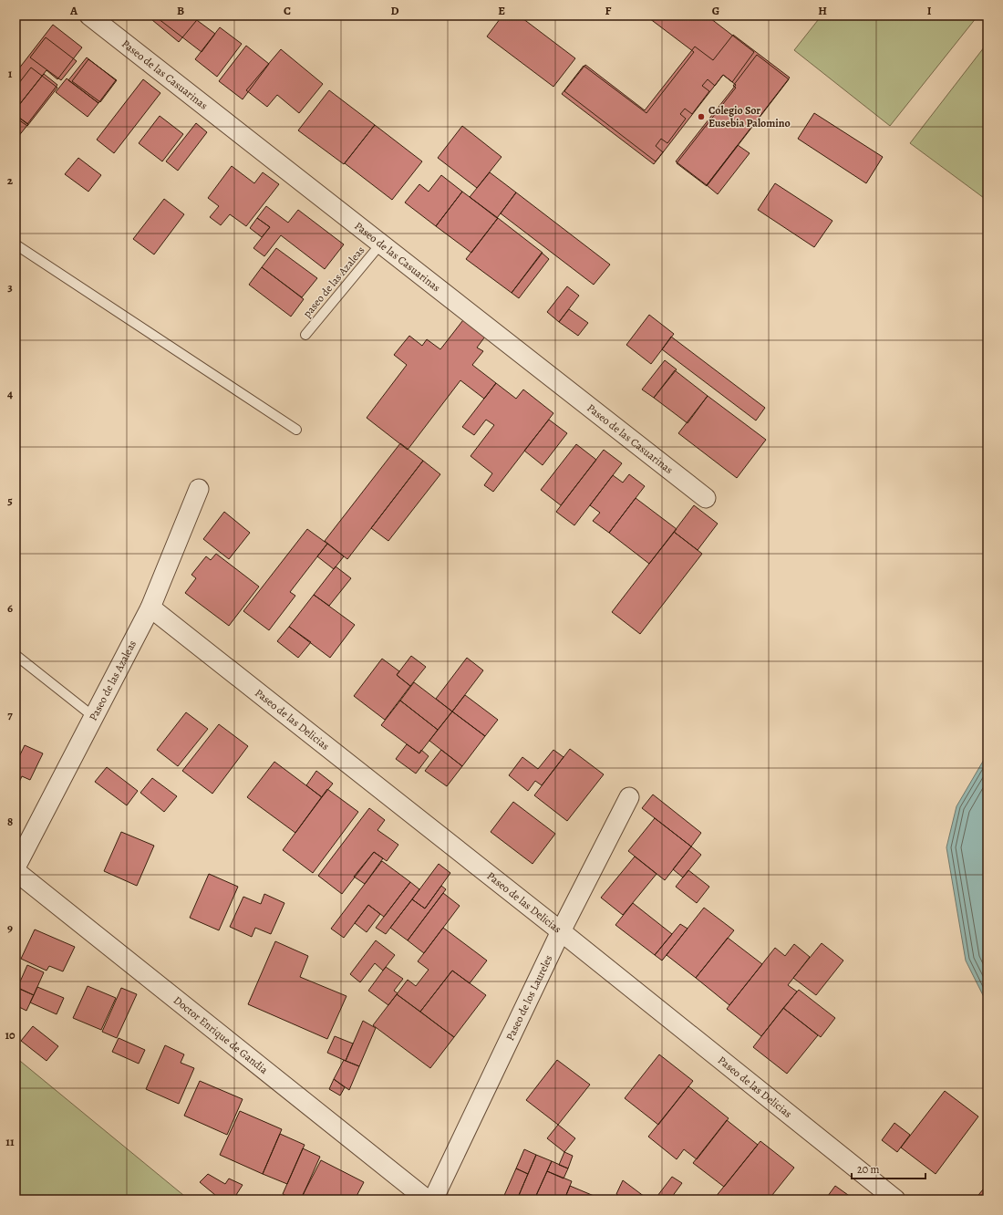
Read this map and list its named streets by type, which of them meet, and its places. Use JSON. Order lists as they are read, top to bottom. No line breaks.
{"streets":{"street":["Paseo de las Casuarinas","Paseo de las Azaleas","Paseo de las Delicias","Paseo de los Laureles","Doctor Enrique de Gandia"],"lane":["paseo de las Azaleas"]},"crossings":[["Paseo de las Casuarinas","paseo de las Azaleas"],["Paseo de las Azaleas","Paseo de las Delicias"],["Paseo de las Delicias","Paseo de los Laureles"]],"places":["Colegio Sor Eusebia Palomino"],"scale_bar":"20 m","grid":{"columns":["A","B","C","D","E","F","G","H","I"],"rows":["1","2","3","4","5","6","7","8","9","10","11"]}}
